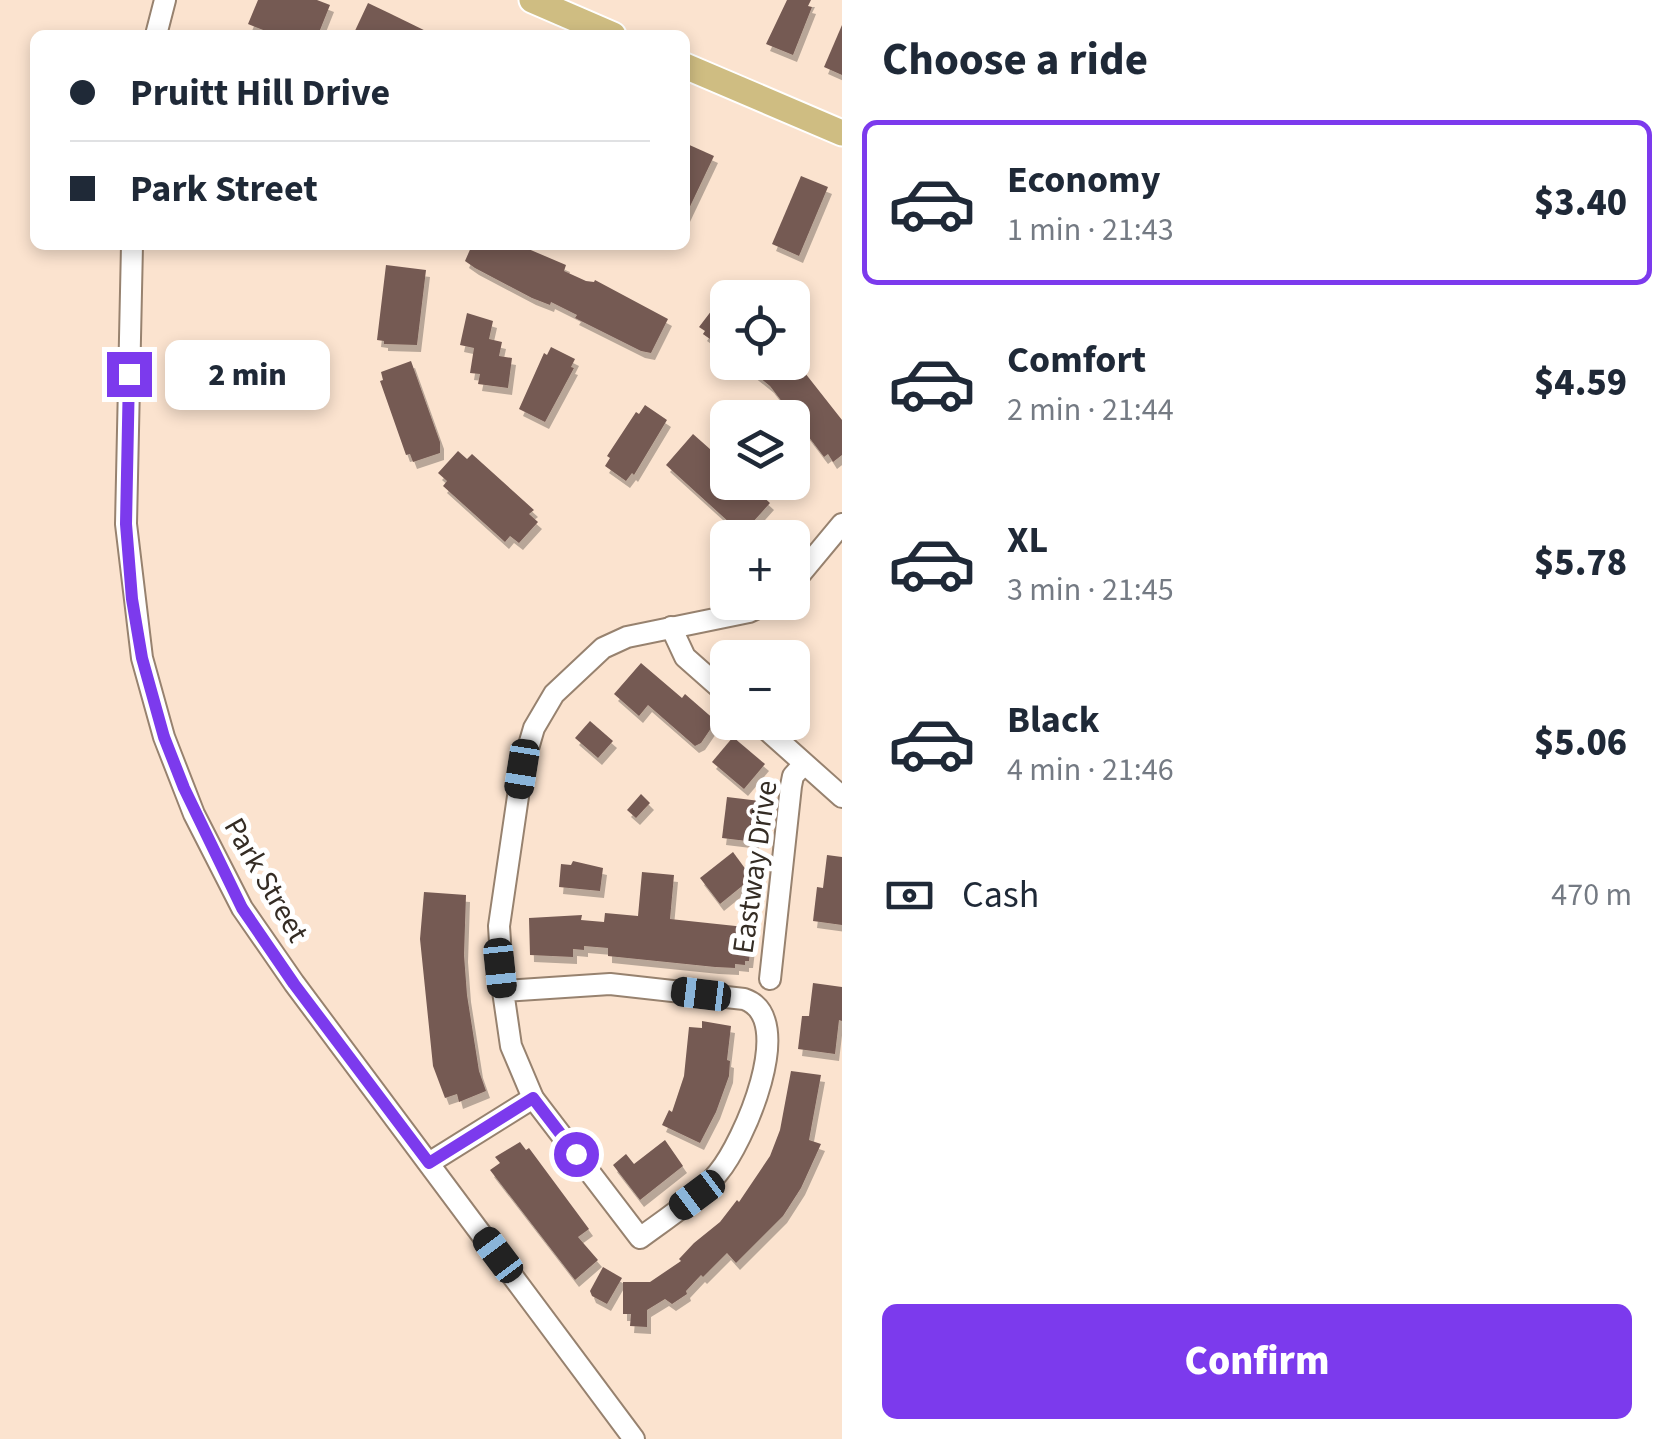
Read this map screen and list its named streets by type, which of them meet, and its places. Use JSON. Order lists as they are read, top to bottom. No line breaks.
{"streets":{"street":["Eastway Drive","Park Street"]},"page":{"heading":"Choose a ride","banner":["Pruitt Hill Drive","Park Street"],"list":[{"name":"Economy","note":"1 min · 21:43","value":"$3.40"},{"name":"Comfort","note":"2 min · 21:44","value":"$4.59"},{"name":"XL","note":"3 min · 21:45","value":"$5.78"},{"name":"Black","note":"4 min · 21:46","value":"$5.06"}],"map_buttons":["+","−"],"bubble":"2 min","pay":["Cash","470 m"],"buttons":"Confirm"}}
